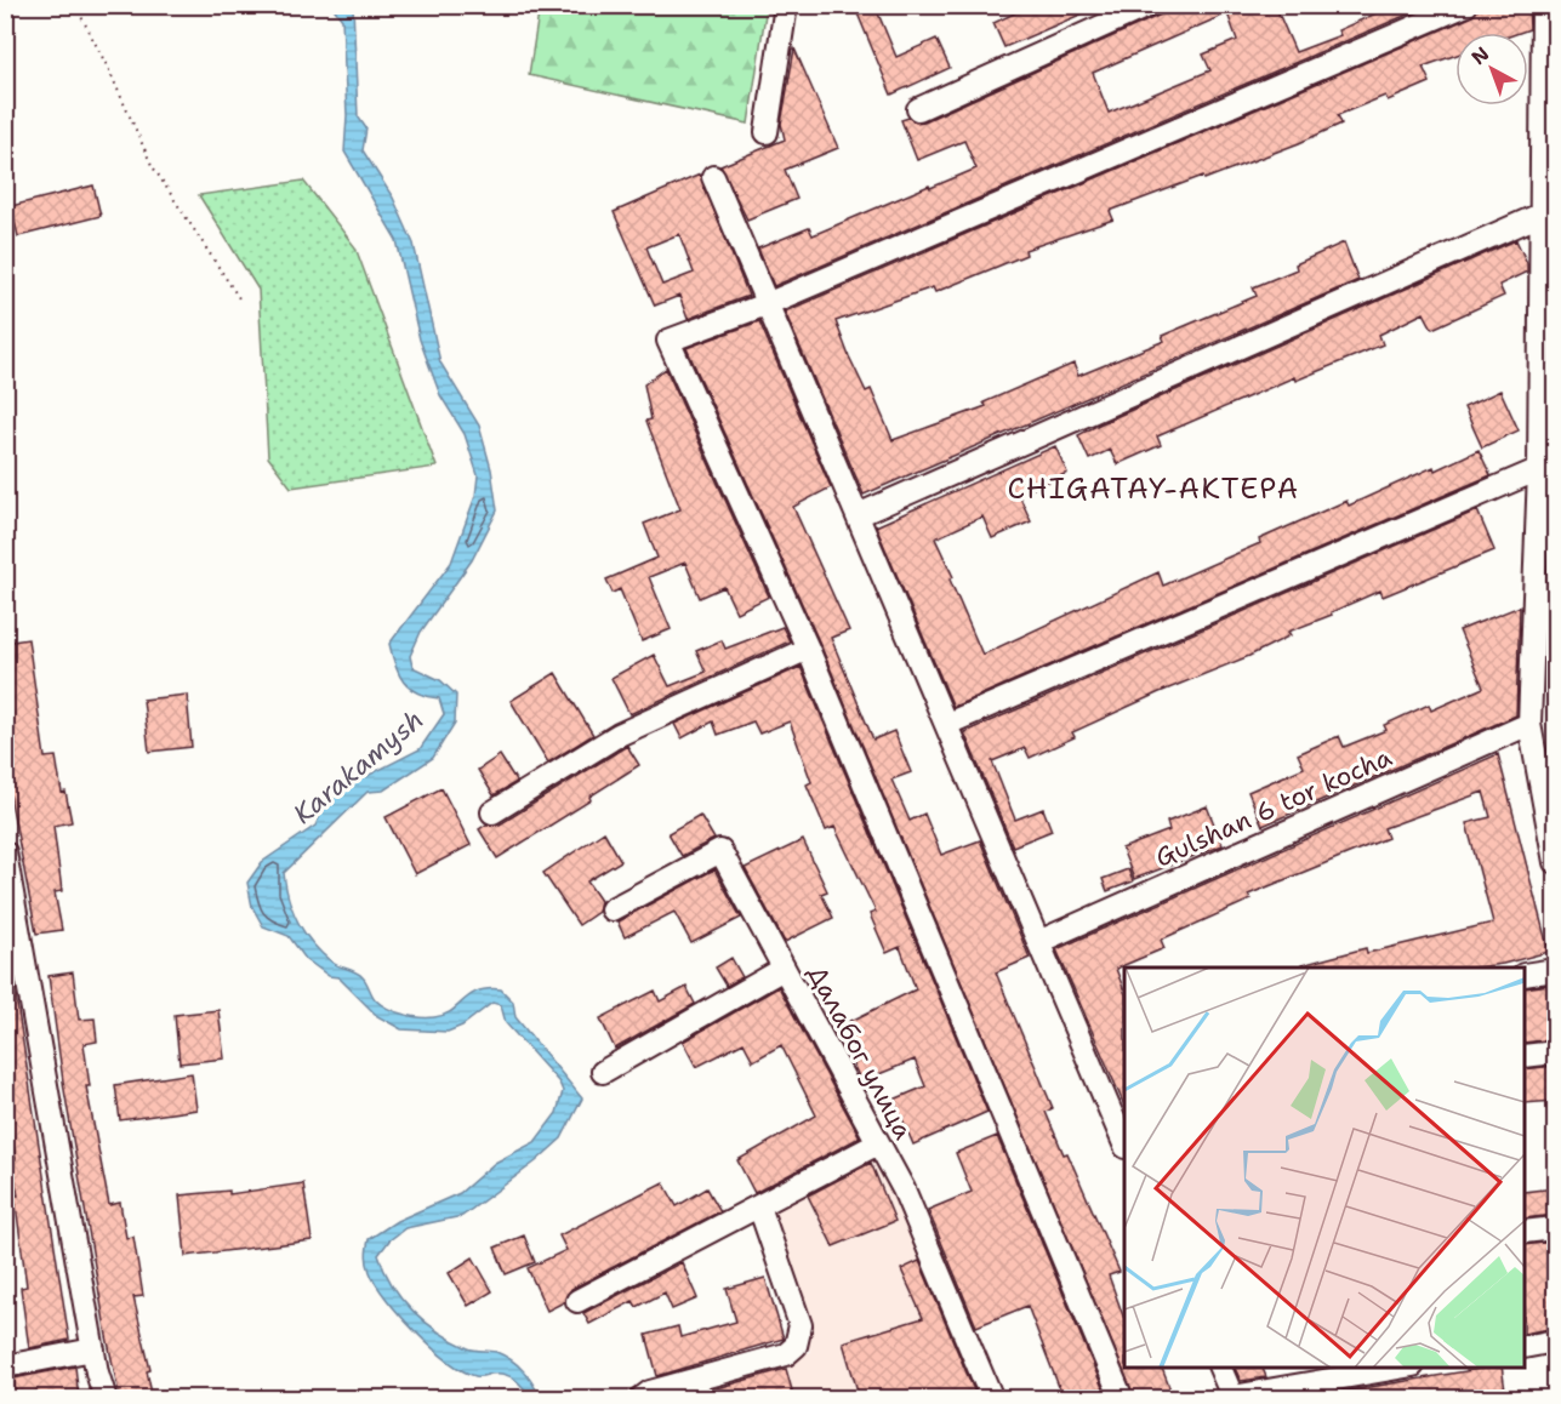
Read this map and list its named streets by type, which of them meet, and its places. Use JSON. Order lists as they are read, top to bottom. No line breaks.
{"streets":{"street":["Gulshan 6 tor kocha","Далабог улица"]},"districts":["CHIGATAY-AKTEPA"],"water":["Karakamysh"],"north":"top left"}
